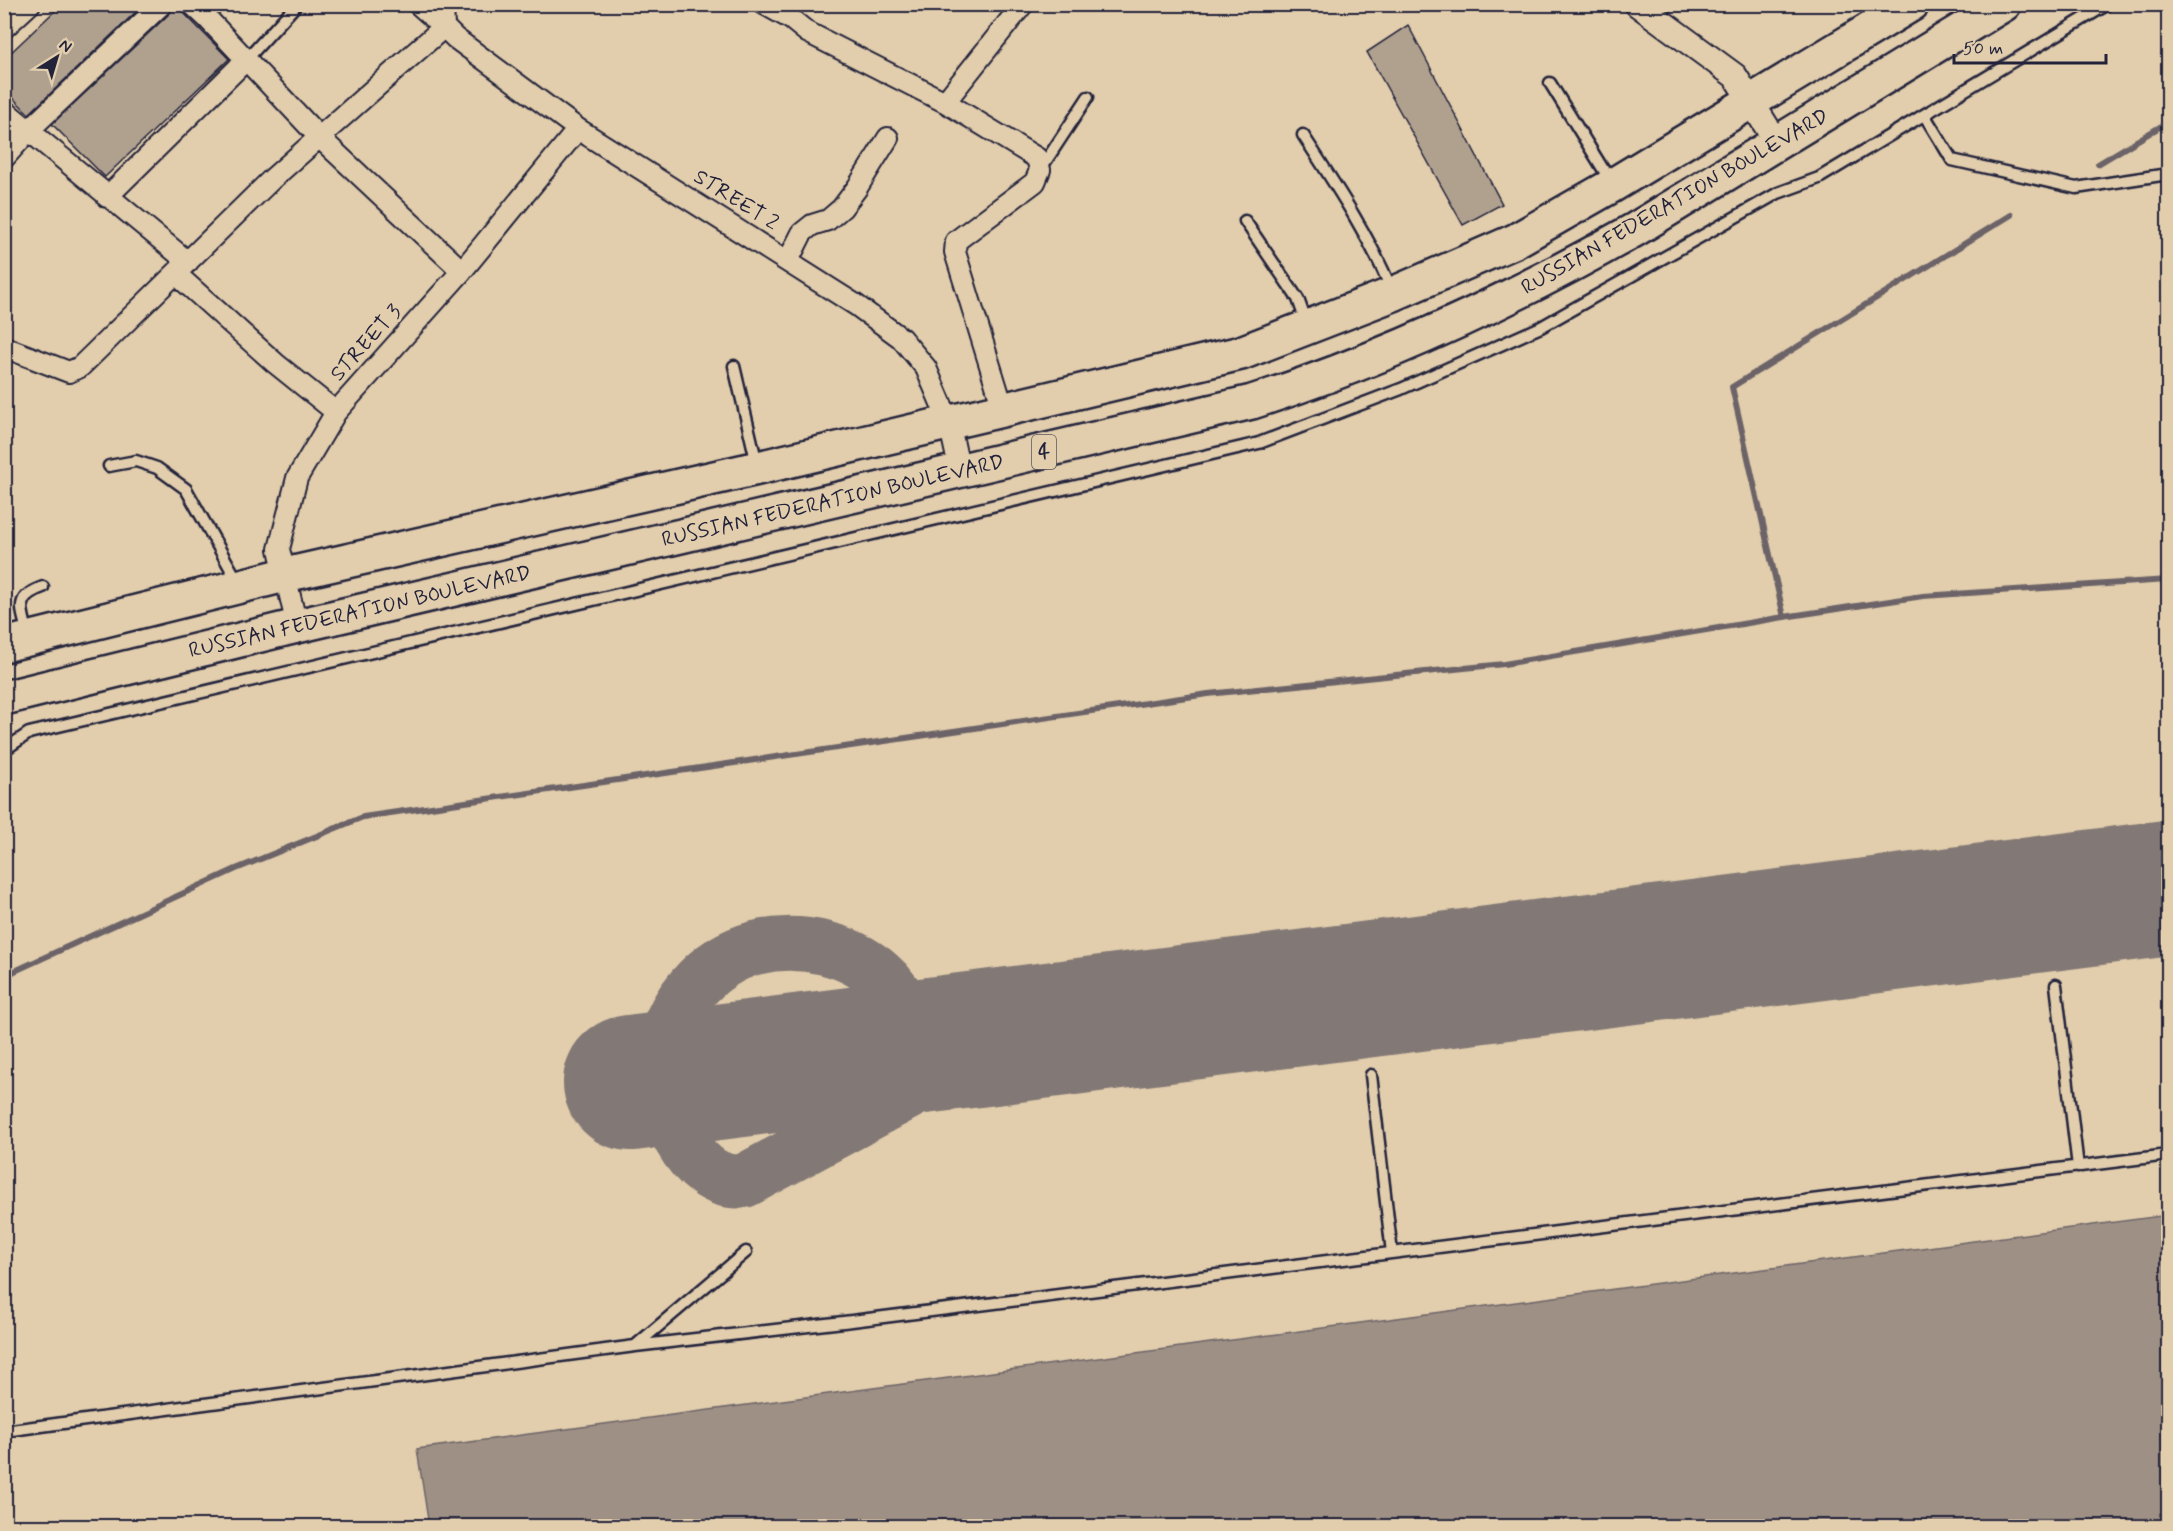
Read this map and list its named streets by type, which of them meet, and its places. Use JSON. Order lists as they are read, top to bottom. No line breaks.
{"streets":{"highway":["RUSSIAN FEDERATION BOULEVARD","4"],"street":["STREET 2","STREET 3"]},"crossings":[["STREET 2","RUSSIAN FEDERATION BOULEVARD"],["STREET 2","STREET 3"],["RUSSIAN FEDERATION BOULEVARD","STREET 3"]],"scale_bar":"50 m","north":"top right"}
